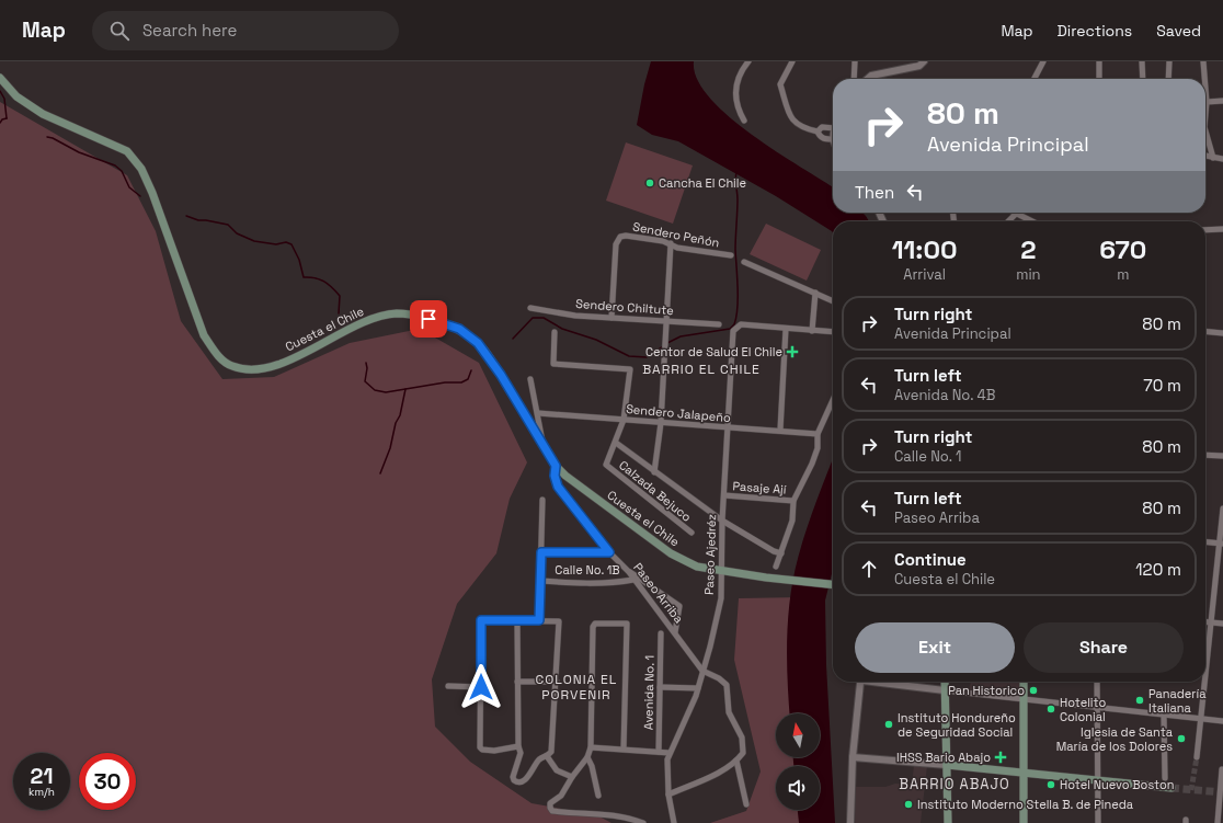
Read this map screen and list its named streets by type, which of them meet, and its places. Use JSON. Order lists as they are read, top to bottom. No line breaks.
{"streets":{"main road":["Cuesta el Chile"],"street":["Sendero Peñón","Sendero Chiltute","Sendero Jalapeño","Pasaje Ají","Calzada Bejuco","Paseo Ajedréz","Calle No. 1B","Paseo Arriba","Avenida No. 1"]},"crossings":[["Sendero Peñón","Sendero Chiltute"],["Cuesta el Chile","Paseo Ajedréz"],["Cuesta el Chile","Paseo Arriba"],["Sendero Jalapeño","Calzada Bejuco"],["Sendero Jalapeño","Paseo Ajedréz"],["Pasaje Ají","Paseo Ajedréz"],["Paseo Ajedréz","Paseo Arriba"],["Calle No. 1B","Paseo Arriba"]],"districts":["BARRIO EL CHILE","COLONIA EL PORVENIR","BARRIO ABAJO"],"places":{"other":["Cancha El Chile","Pan Historico","Panadería Italiana","Hotelito Colonial","Instituto Hondureño de Seguridad Social","Iglesia de Santa María de los Dolores","Hotel Nuevo Boston","Instituto Moderno Stella B. de Pineda"],"health":["Centor de Salud El Chile","IHSS Bario Abajo"]},"north":"top","page":{"header":"Map","search":"Search here","nav":["Map","Directions","Saved"],"turn":["80 m","Avenida Principal"],"then":"Then","eta":["11:00","Arrival","2","min","670","m"],"list":[{"name":"Turn right","note":"Avenida Principal","value":"80 m"},{"name":"Turn left","note":"Avenida No. 4B","value":"70 m"},{"name":"Turn right","note":"Calle No. 1","value":"80 m"},{"name":"Turn left","note":"Paseo Arriba","value":"80 m"},{"name":"Continue","note":"Cuesta el Chile","value":"120 m"}],"buttons":["Exit","Share"],"speed":"21 km/h","limit":"30"}}
